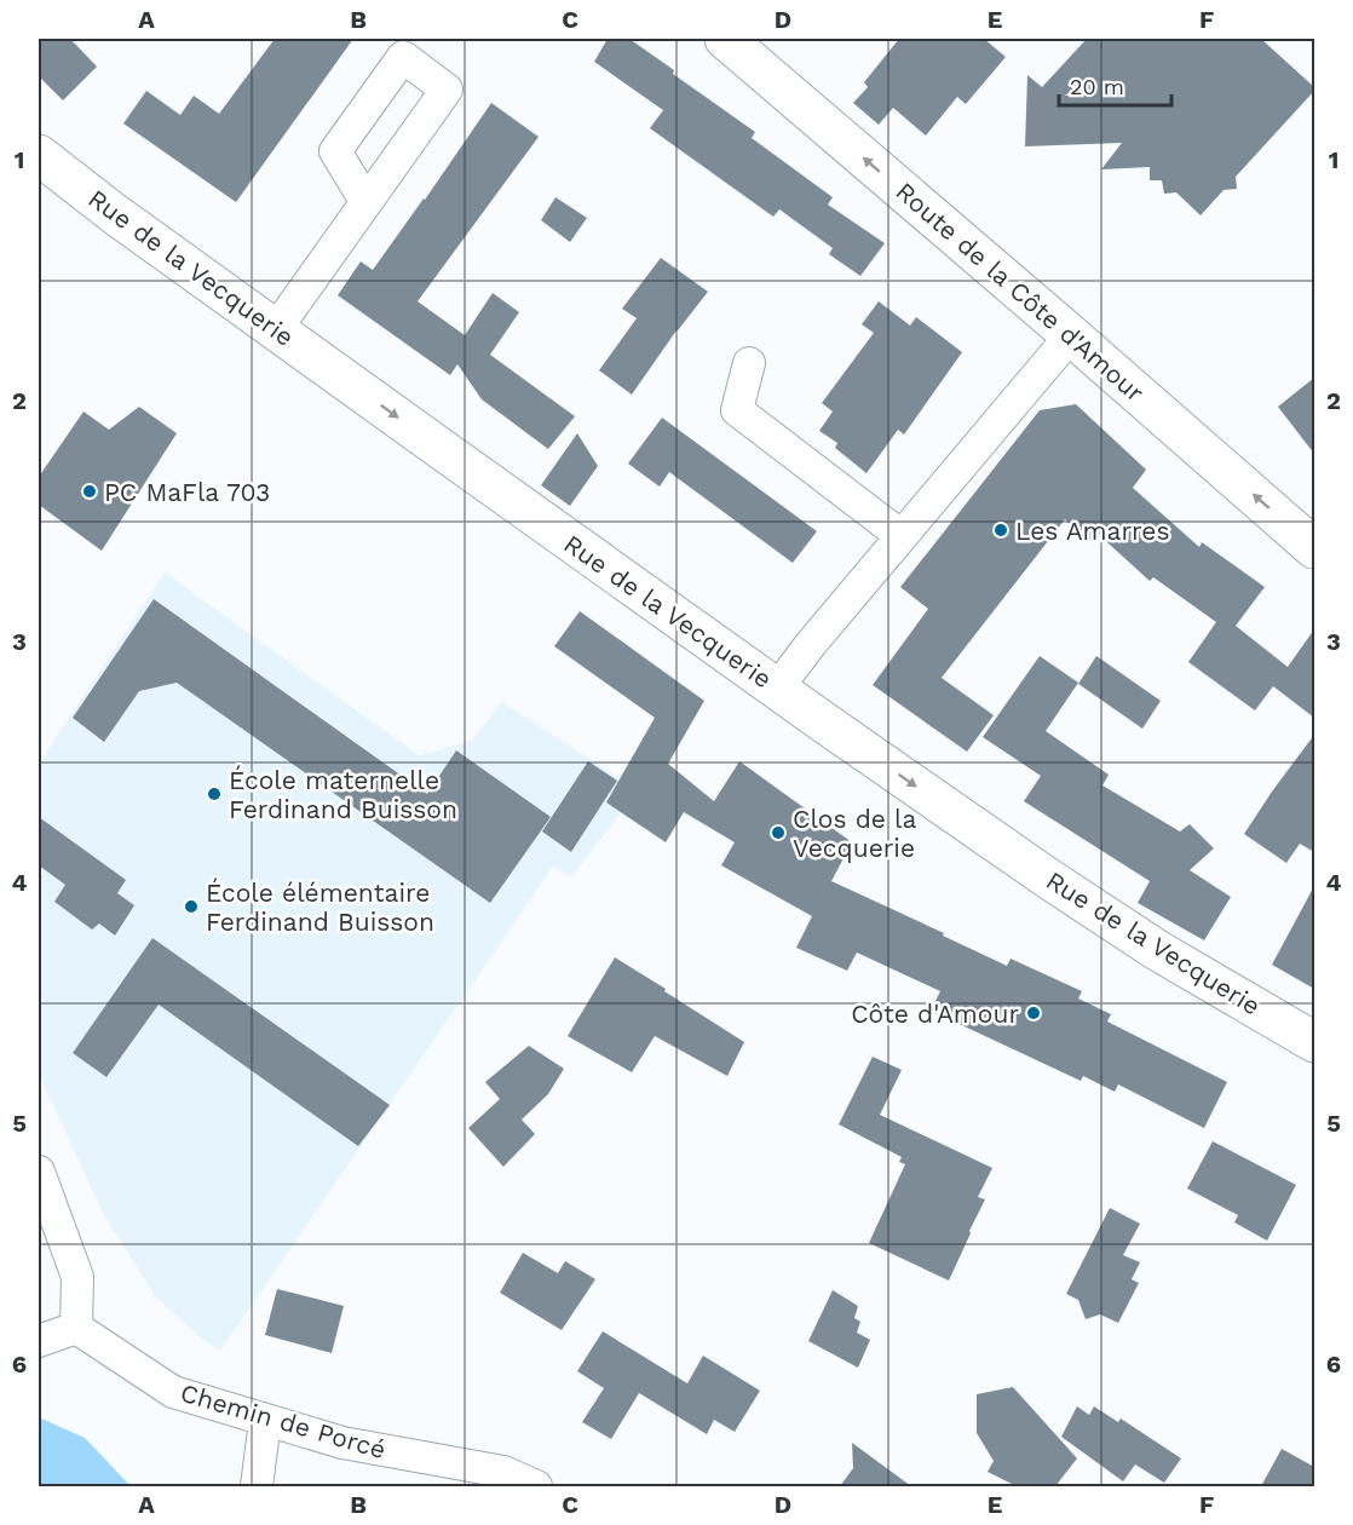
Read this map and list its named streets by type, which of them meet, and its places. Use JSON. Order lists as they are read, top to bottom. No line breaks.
{"streets":{"main road":["Rue de la Vecquerie","Route de la Côte d'Amour"],"street":["Chemin de Porcé"]},"one_way":["Rue de la Vecquerie","Route de la Côte d'Amour"],"places":["PC MaFla 703","Les Amarres","École maternelle Ferdinand Buisson","Clos de la Vecquerie","École élémentaire Ferdinand Buisson","Côte d'Amour"],"scale_bar":"20 m","grid":{"columns":["A","B","C","D","E","F"],"rows":["1","2","3","4","5","6"]}}
